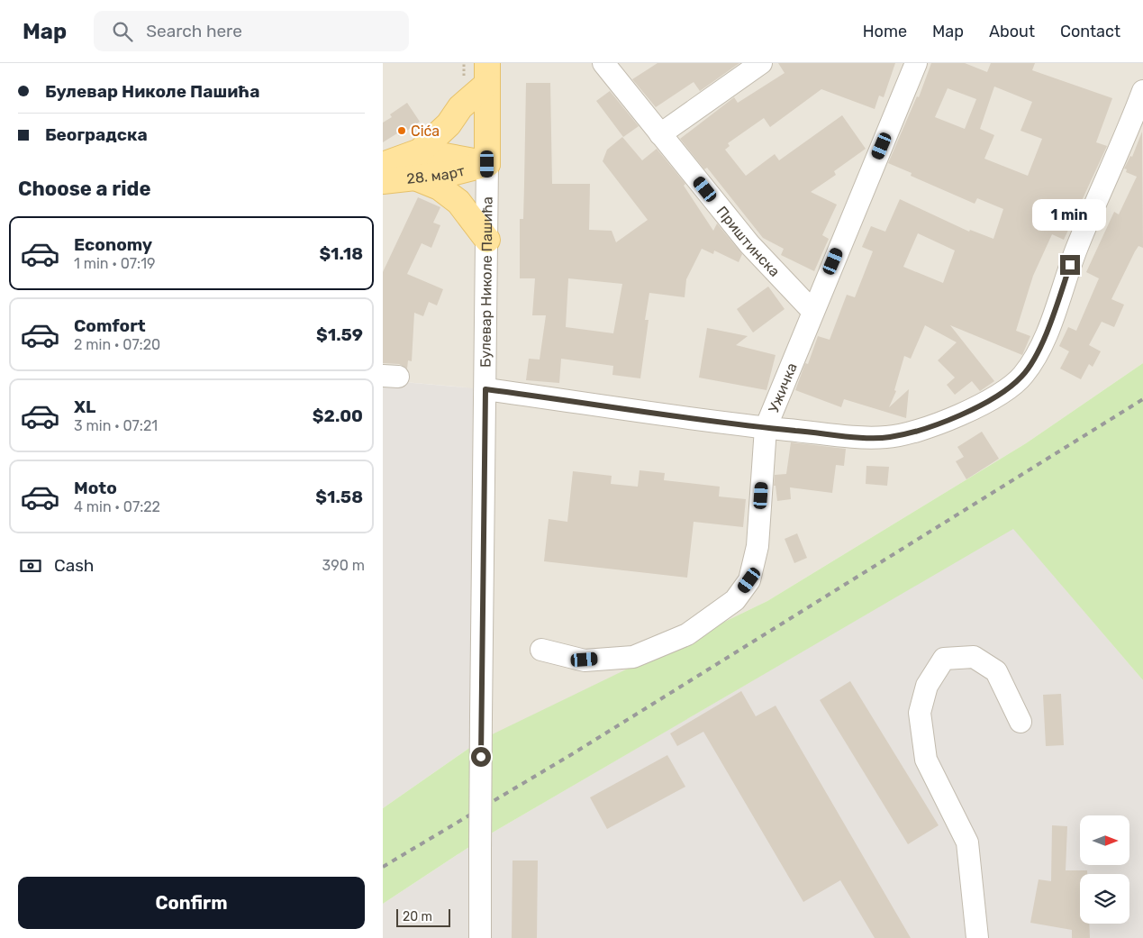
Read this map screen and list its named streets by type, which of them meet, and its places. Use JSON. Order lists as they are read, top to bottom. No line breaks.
{"streets":{"main road":["28. март","Булевар Николе Пашића"],"street":["Приштинска","Ужичка"]},"crossings":[["28. март","Булевар Николе Пашића"],["Приштинска","Ужичка"]],"places":["Cića"],"scale_bar":"20 m","north":"right","page":{"header":"Map","search":"Search here","nav":["Home","Map","About","Contact"],"banner":["Булевар Николе Пашића","Београдска"],"heading":"Choose a ride","bubble":"1 min","list":[{"name":"Economy","note":"1 min · 07:19","value":"$1.18"},{"name":"Comfort","note":"2 min · 07:20","value":"$1.59"},{"name":"XL","note":"3 min · 07:21","value":"$2.00"},{"name":"Moto","note":"4 min · 07:22","value":"$1.58"}],"pay":["Cash","390 m"],"buttons":"Confirm","scale":"20 m"}}
